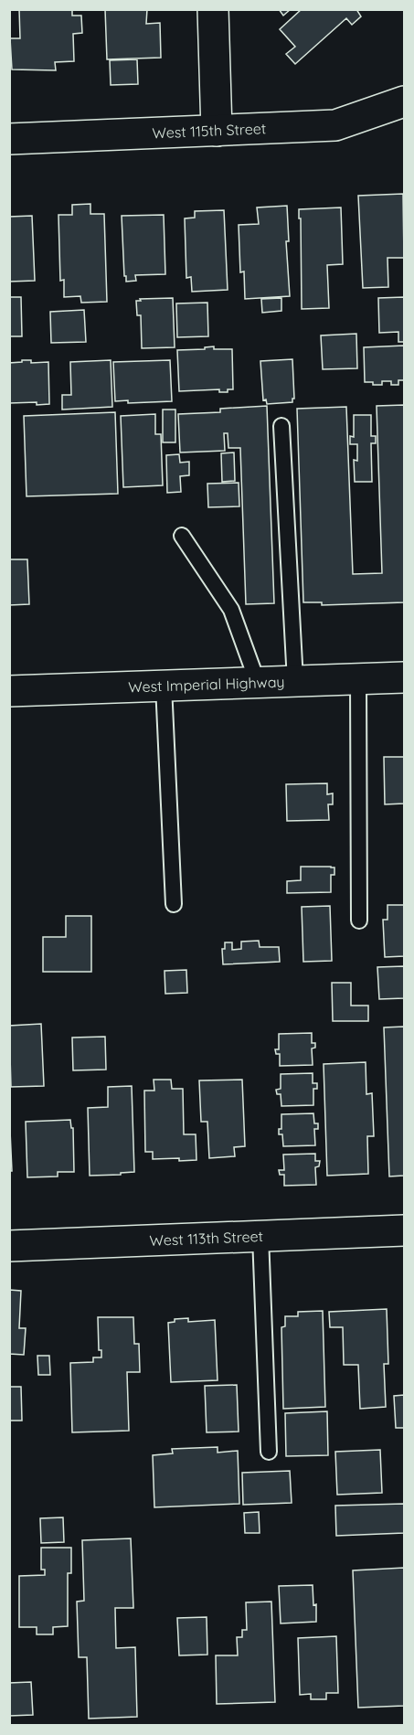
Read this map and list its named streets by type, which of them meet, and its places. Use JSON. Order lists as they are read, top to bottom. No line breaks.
{"streets":{"street":["West 115th Street","West Imperial Highway","West 113th Street"]}}
